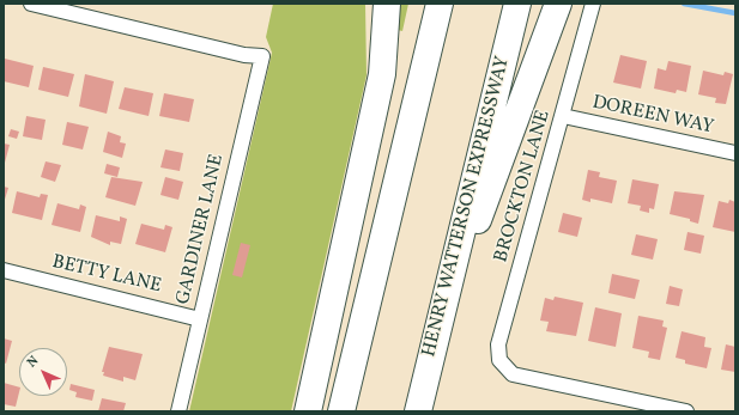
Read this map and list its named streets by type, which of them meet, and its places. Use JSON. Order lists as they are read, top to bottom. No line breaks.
{"streets":{"highway":["HENRY WATTERSON EXPRESSWAY"],"street":["DOREEN WAY","BROCKTON LANE","GARDINER LANE","BETTY LANE"]},"crossings":[["DOREEN WAY","BROCKTON LANE"],["GARDINER LANE","BETTY LANE"]],"north":"top left"}
